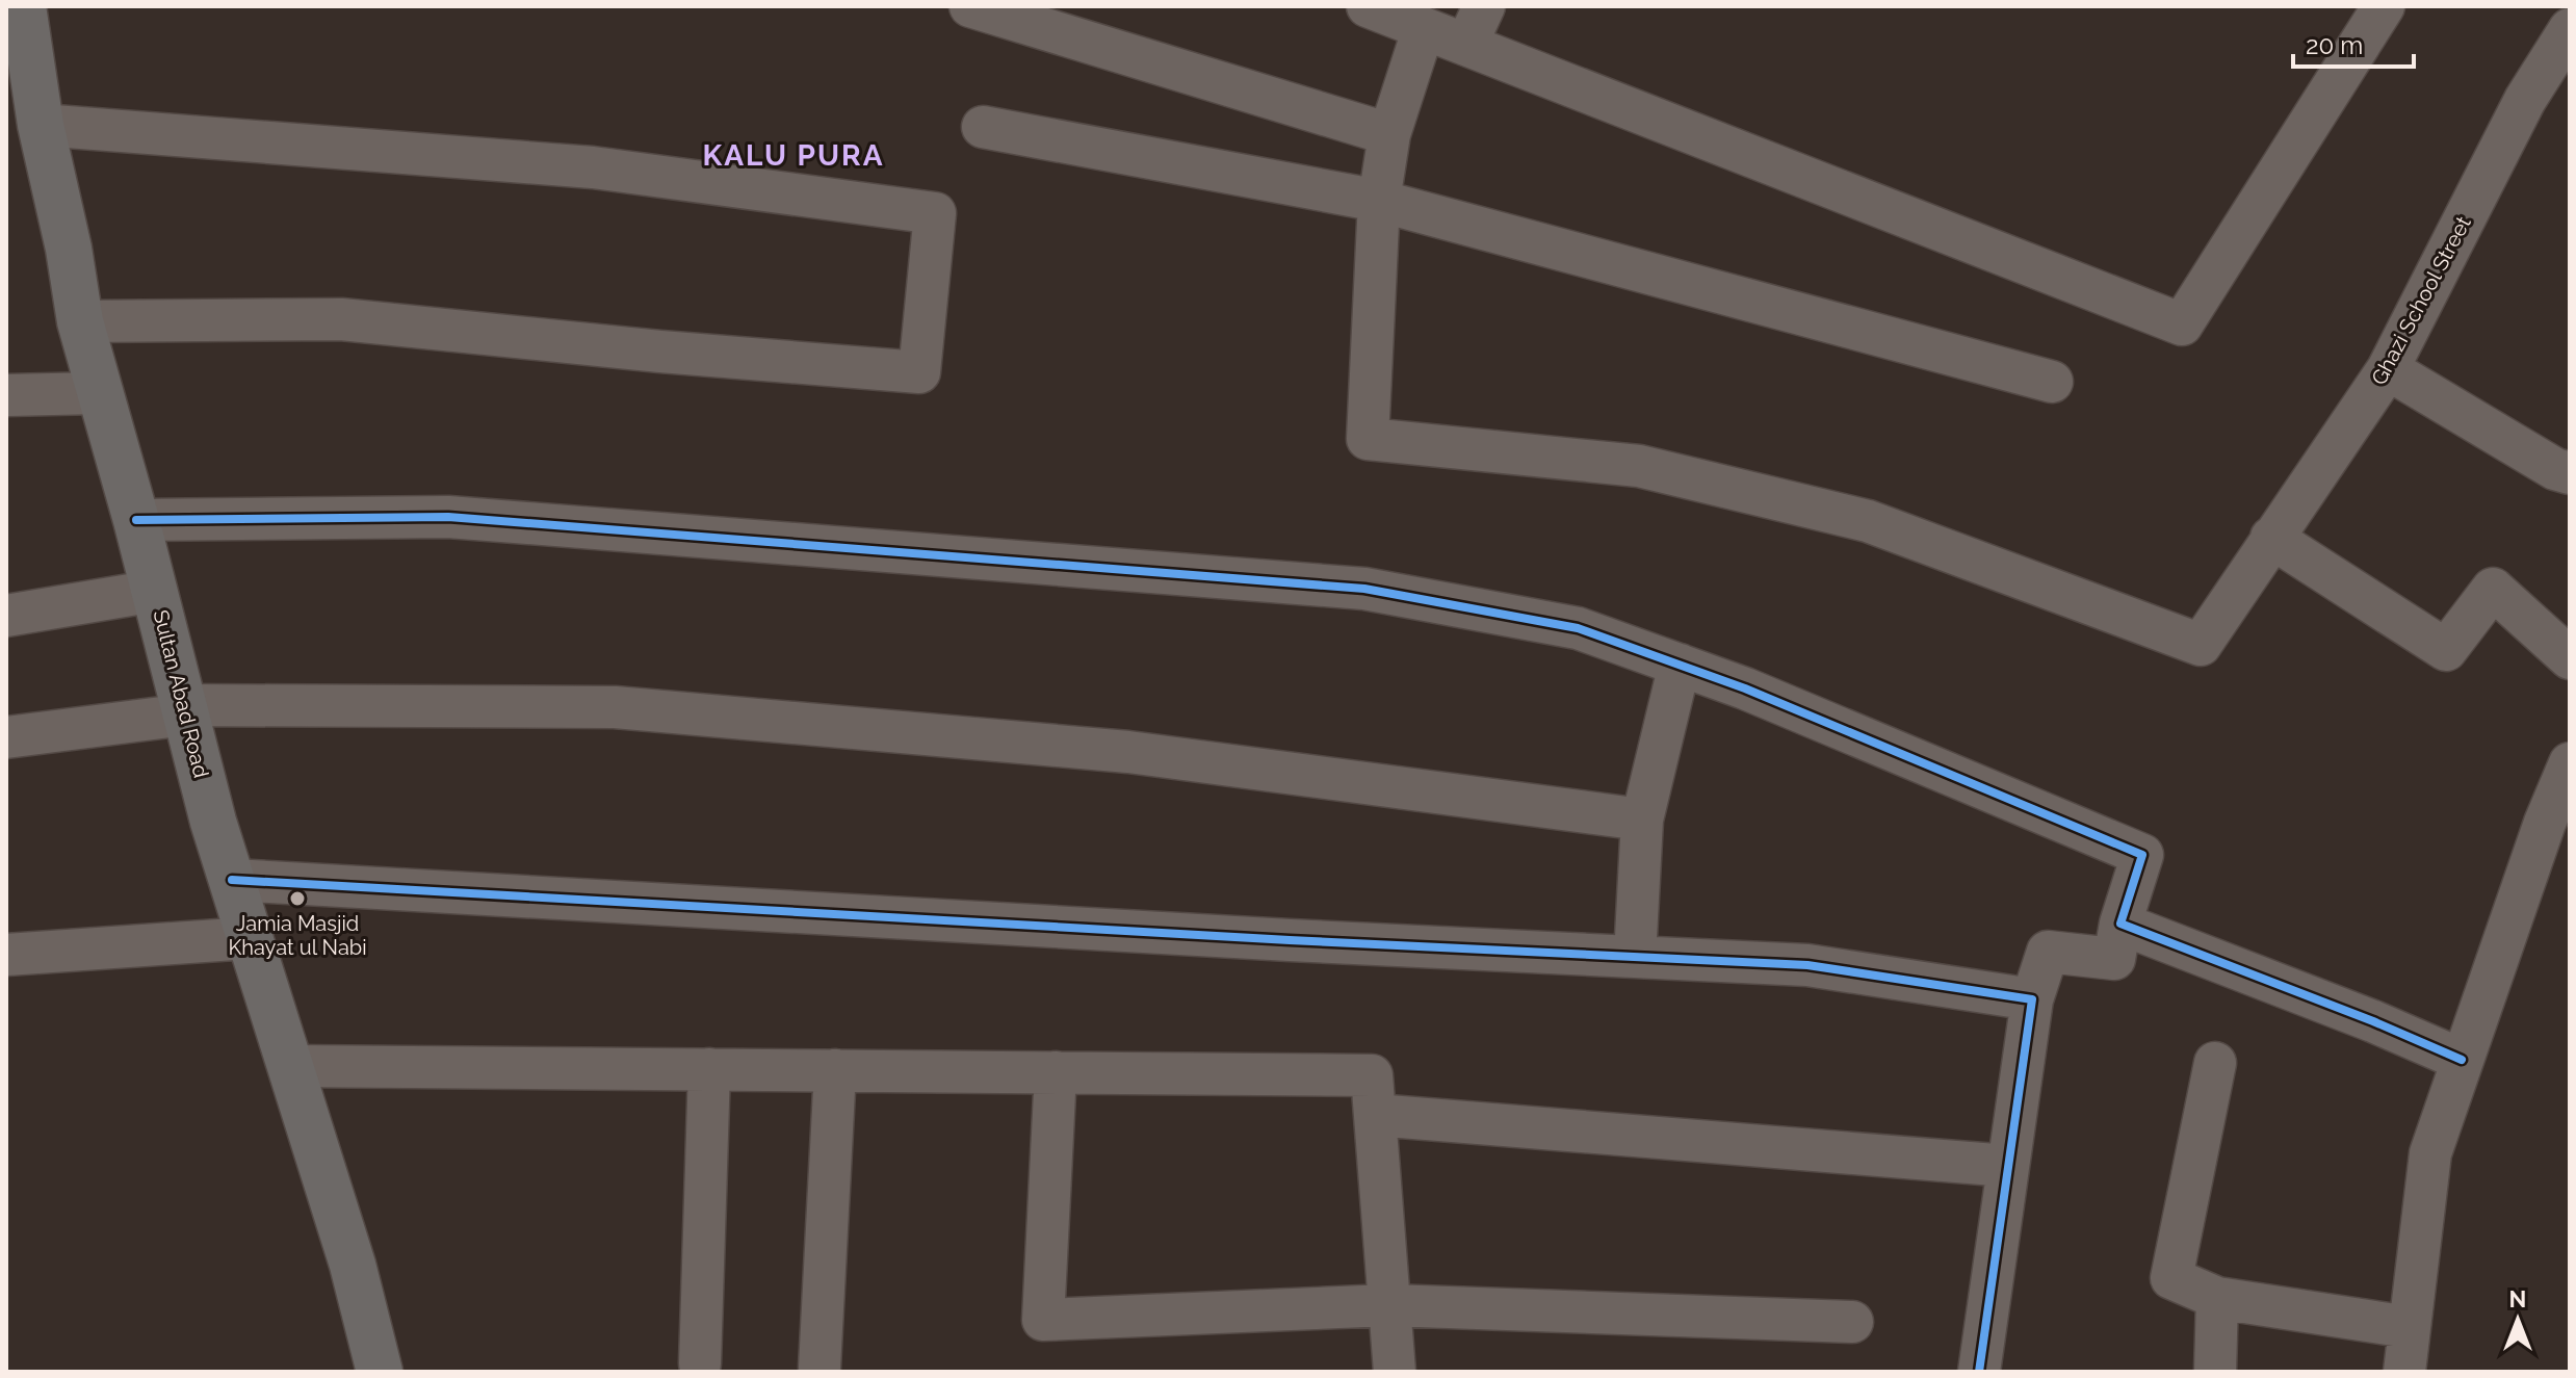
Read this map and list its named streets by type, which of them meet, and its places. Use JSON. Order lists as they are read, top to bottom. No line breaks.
{"streets":{"street":["Ghazi School Street","Sultan Abad Road"]},"districts":["KALU PURA"],"places":["Jamia Masjid Khayat ul Nabi"],"scale_bar":"20 m","north":"top"}
